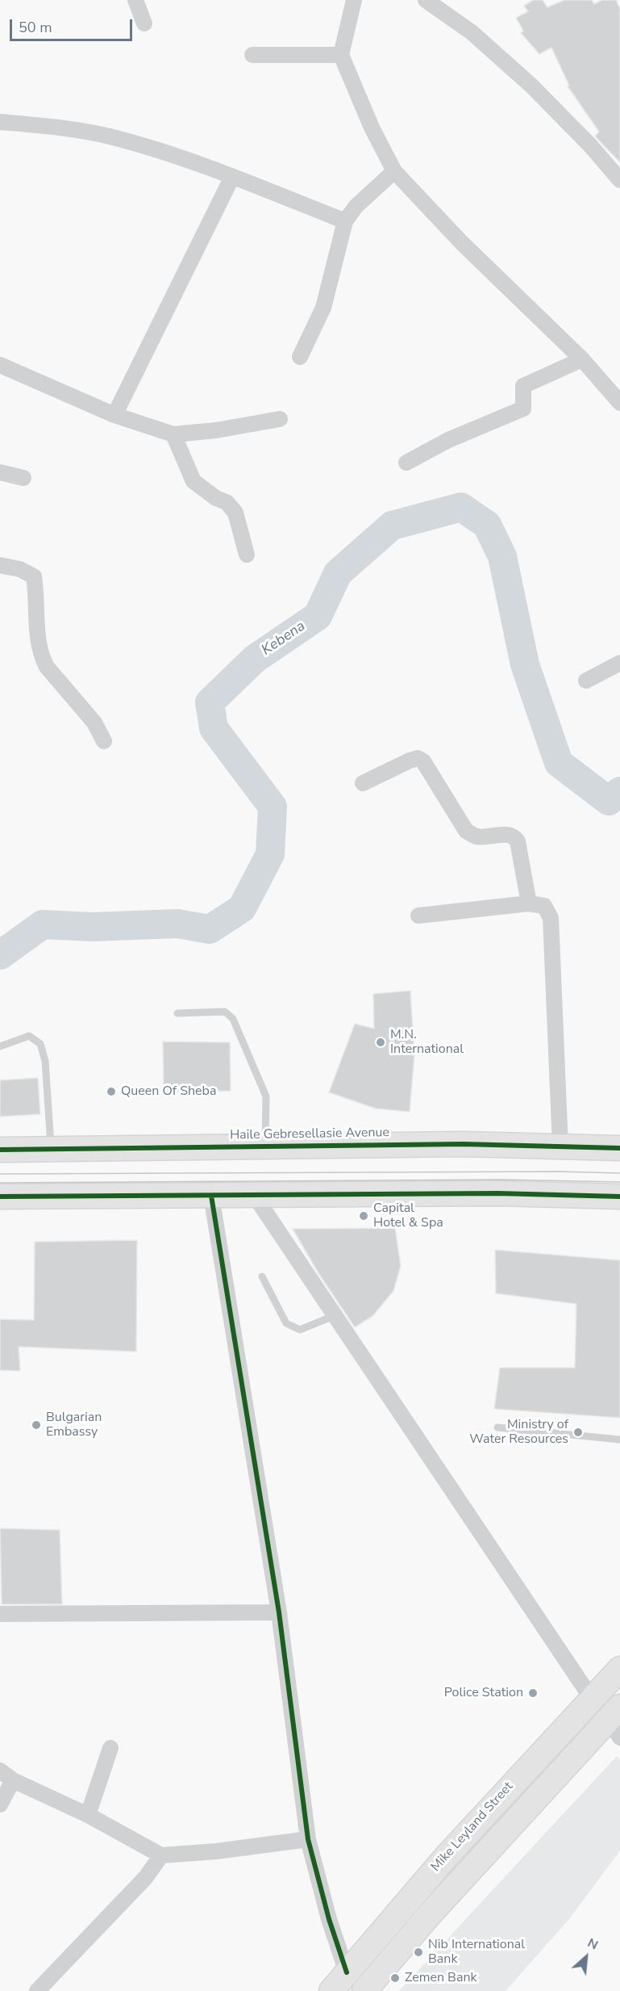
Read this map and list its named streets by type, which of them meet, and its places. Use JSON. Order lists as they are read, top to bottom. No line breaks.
{"streets":{"main road":["Haile Gebresellasie Avenue","Mike Leyland Street"]},"water":["Kebena"],"places":["M.N. International","Queen Of Sheba","Capital Hotel & Spa","Bulgarian Embassy","Ministry of Water Resources","Police Station","Nib International Bank","Zemen Bank"],"scale_bar":"50 m","north":"top right"}
